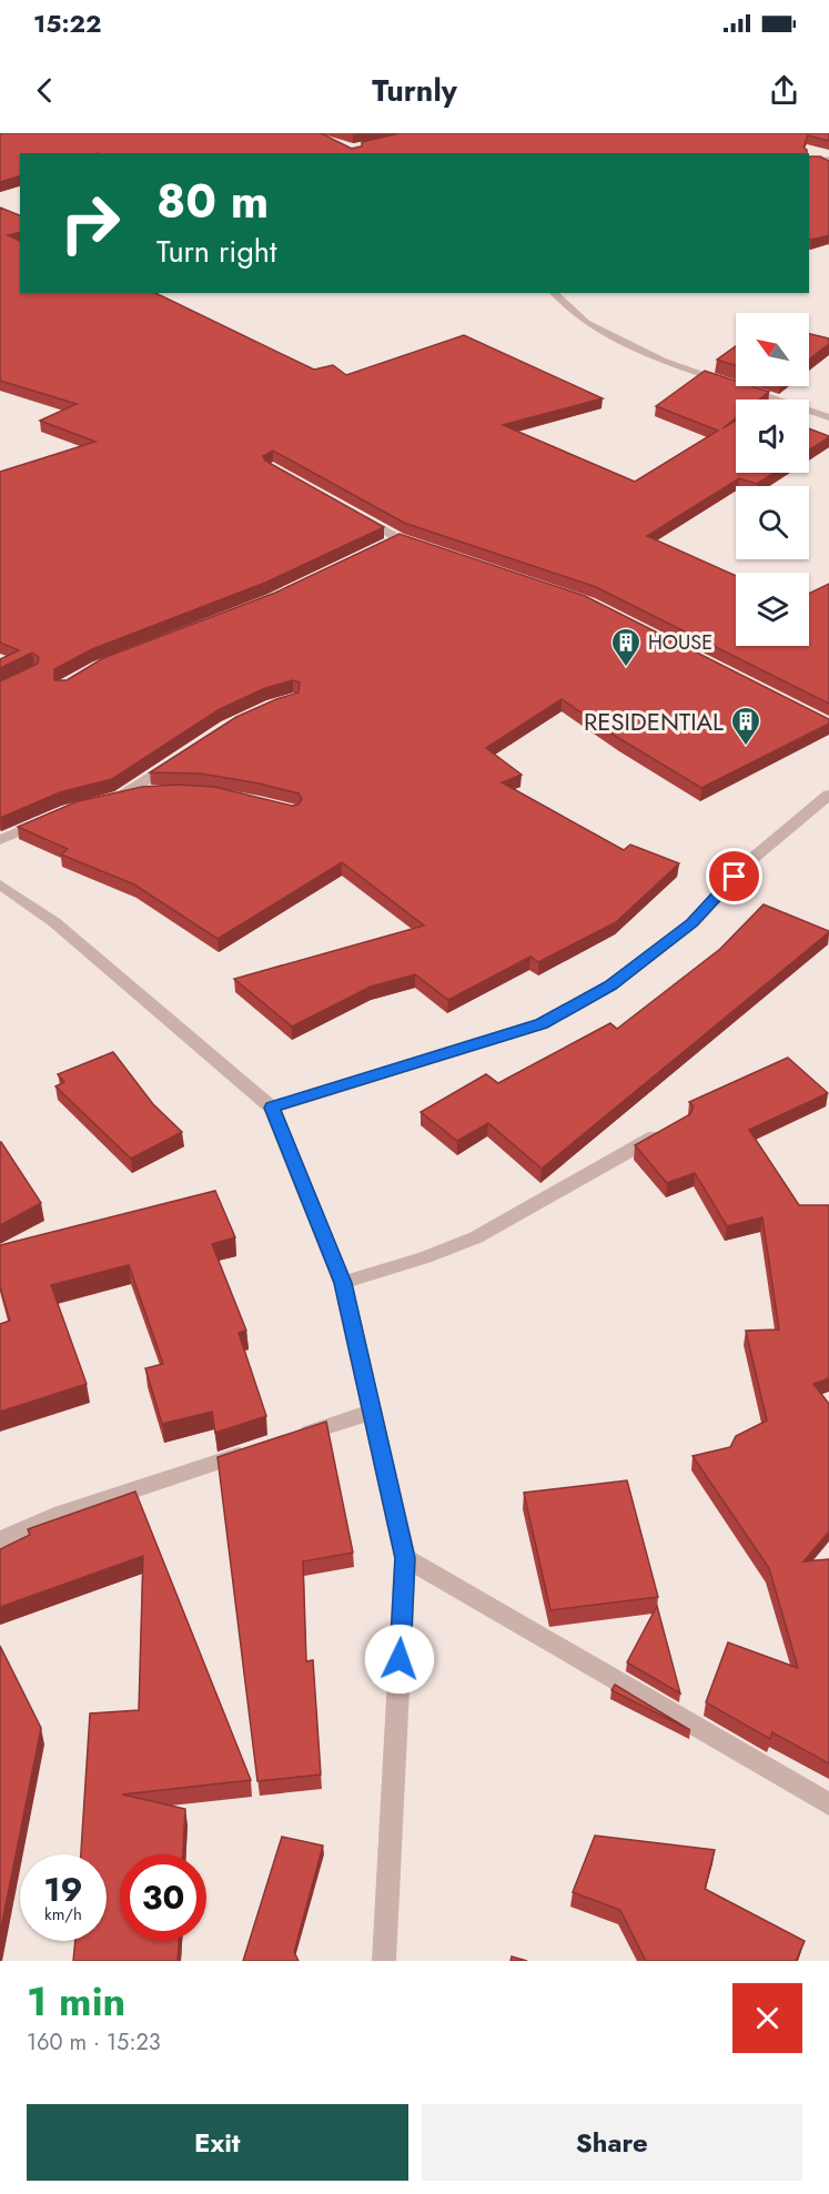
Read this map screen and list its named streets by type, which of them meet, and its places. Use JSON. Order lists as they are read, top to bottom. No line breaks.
{"places":{"building":["HOUSE","RESIDENTIAL"]},"north":"top left","page":{"status":"15:22","header":"Turnly","turn":["80 m","Turn right"],"speed":"19 km/h","limit":"30","heading":["1 min","160 m · 15:23"],"buttons":["Exit","Share"]}}
